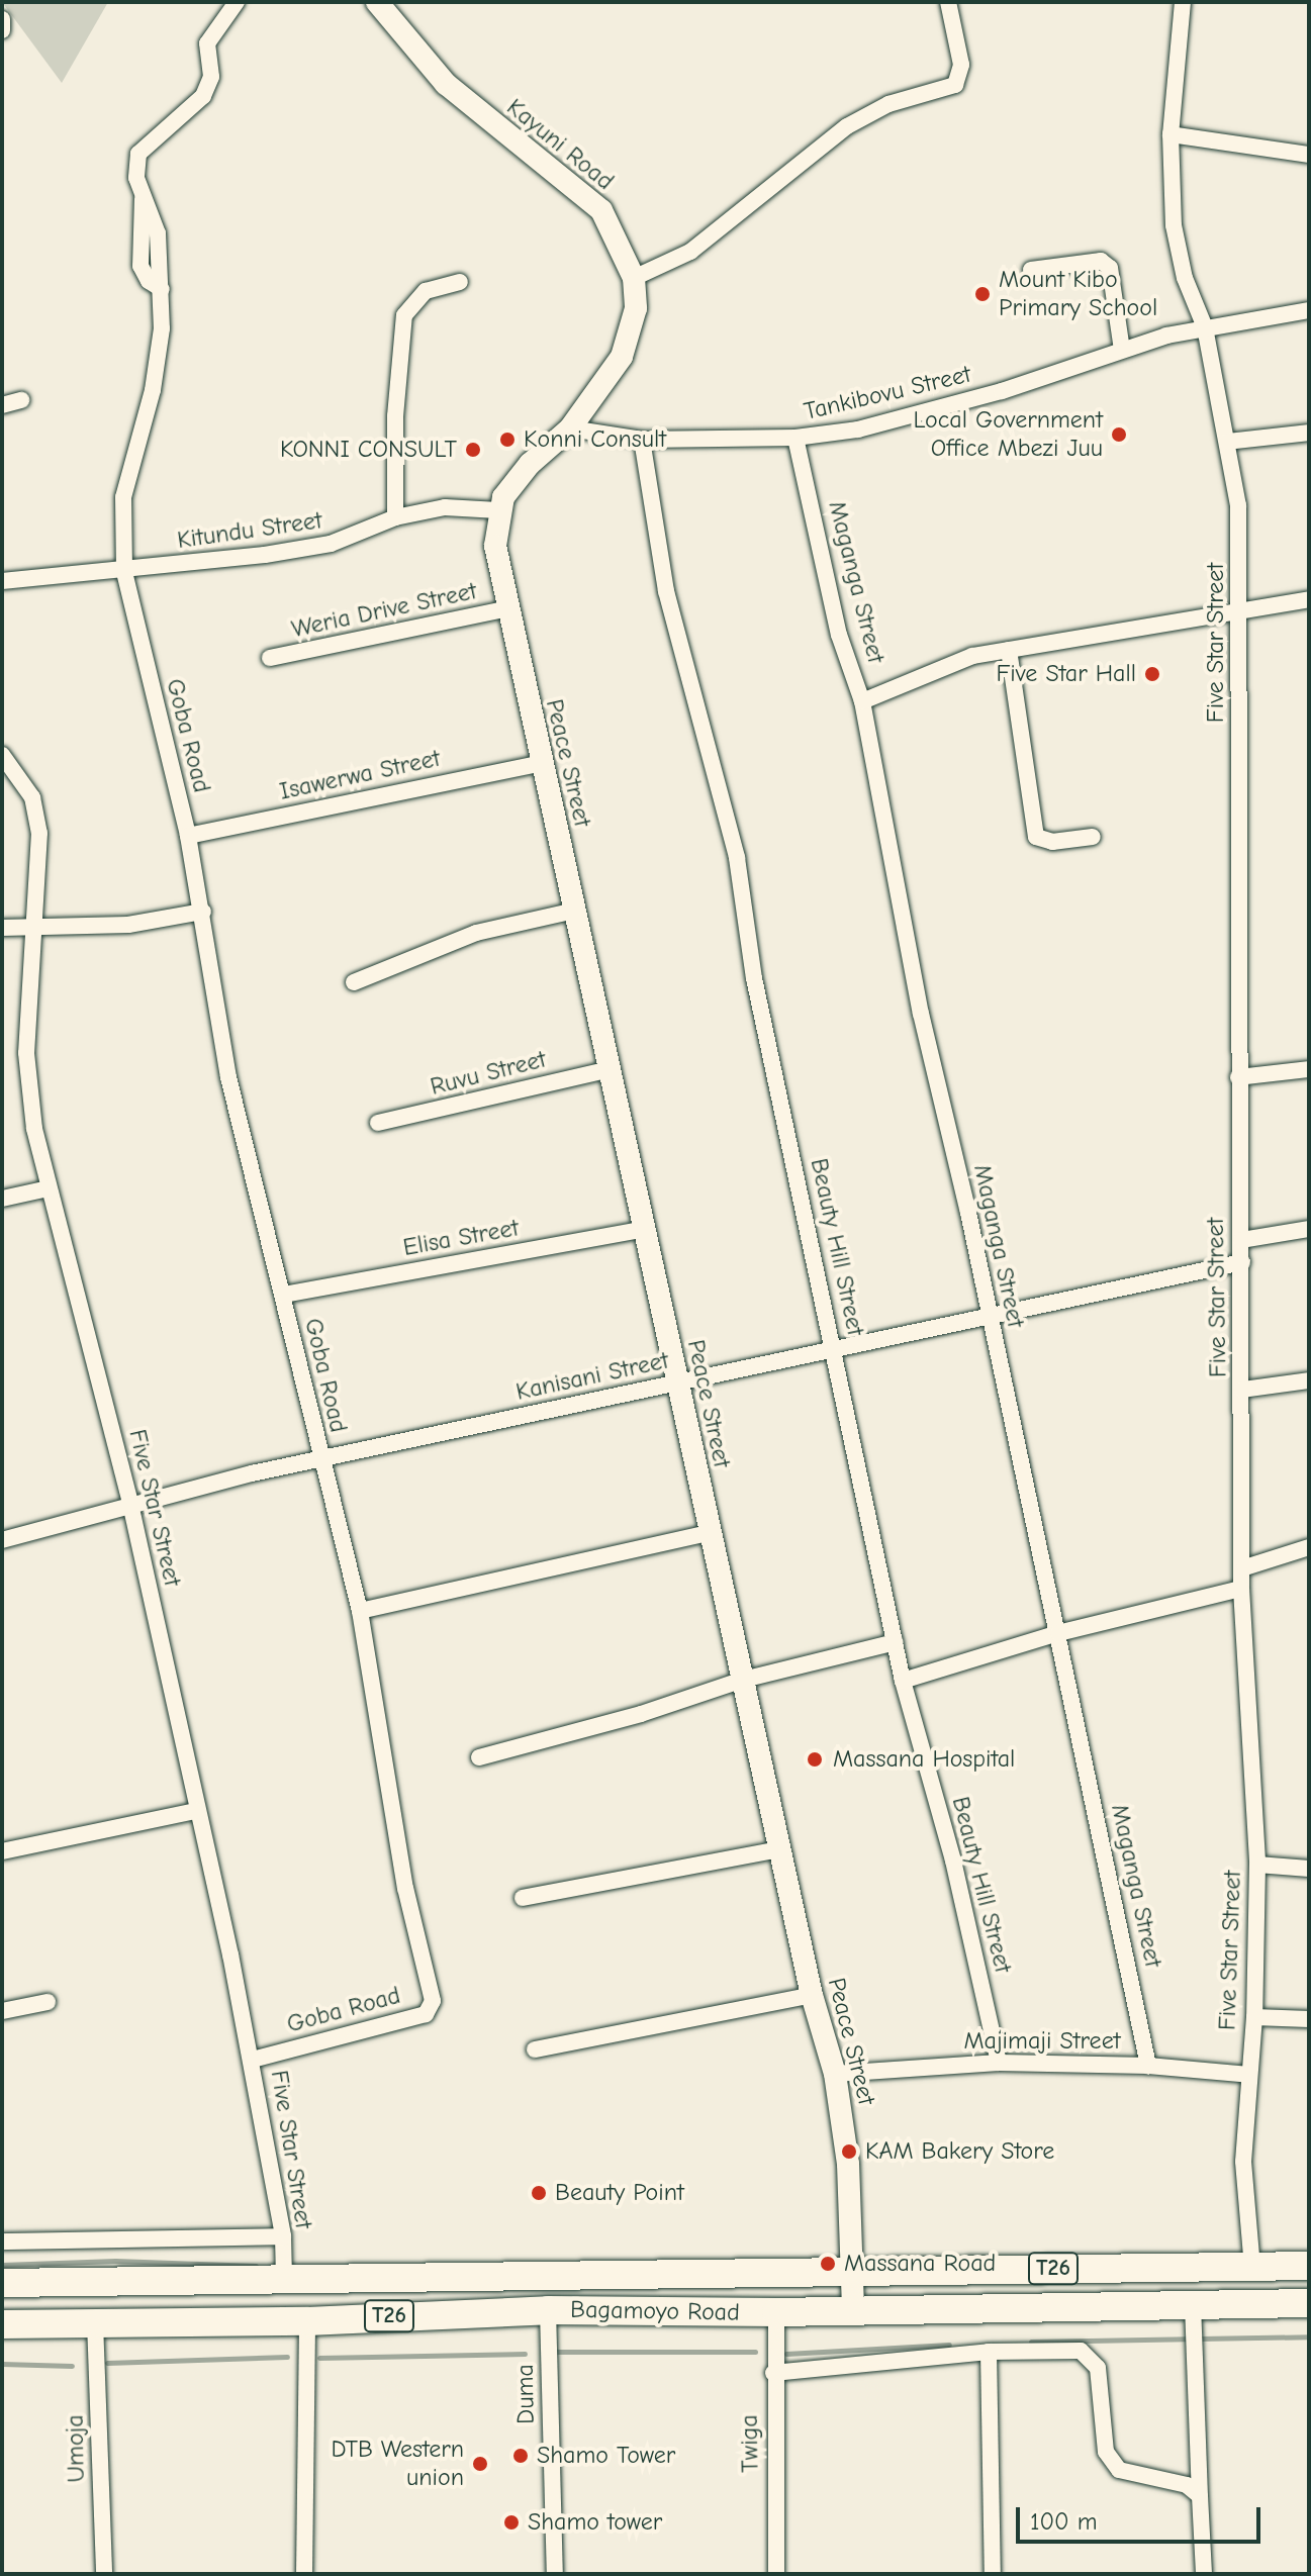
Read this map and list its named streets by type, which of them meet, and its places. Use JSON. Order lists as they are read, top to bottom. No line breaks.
{"streets":{"highway":["T26","Bagamoyo Road"],"street":["Kayuni Road","Tankibovu Street","Kitundu Street","Maganga Street","Weria Drive Street","Five Star Street","Goba Road","Peace Street","Isawerwa Street","Ruvu Street","Elisa Street","Beauty Hill Street","Kanisani Street","Majimaji Street","Duma","Twiga","Umoja"]},"crossings":[["Kayuni Road","Tankibovu Street"],["Kayuni Road","Kitundu Street"],["Kayuni Road","Peace Street"],["Tankibovu Street","Maganga Street"],["Tankibovu Street","Five Star Street"],["Tankibovu Street","Beauty Hill Street"],["Kitundu Street","Goba Road"],["Kitundu Street","Peace Street"],["Maganga Street","Kanisani Street"],["Maganga Street","Majimaji Street"],["Weria Drive Street","Peace Street"],["Five Star Street","Goba Road"],["Five Star Street","Kanisani Street"],["Five Star Street","Majimaji Street"],["Five Star Street","Bagamoyo Road"],["Goba Road","Isawerwa Street"],["Goba Road","Elisa Street"],["Goba Road","Kanisani Street"],["Peace Street","Isawerwa Street"],["Peace Street","Ruvu Street"],["Peace Street","Elisa Street"],["Peace Street","Kanisani Street"],["Peace Street","Majimaji Street"],["Peace Street","Bagamoyo Road"],["Beauty Hill Street","Kanisani Street"],["Beauty Hill Street","Majimaji Street"],["Bagamoyo Road","Duma"],["Bagamoyo Road","Twiga"],["Bagamoyo Road","Umoja"]],"places":["Mount Kibo Primary School","Local Government Office Mbezi Juu","Konni Consult","KONNI CONSULT","Five Star Hall","Massana Hospital","KAM Bakery Store","Beauty Point","Massana Road","Shamo Tower","DTB Western union","Shamo tower"],"scale_bar":"100 m"}
